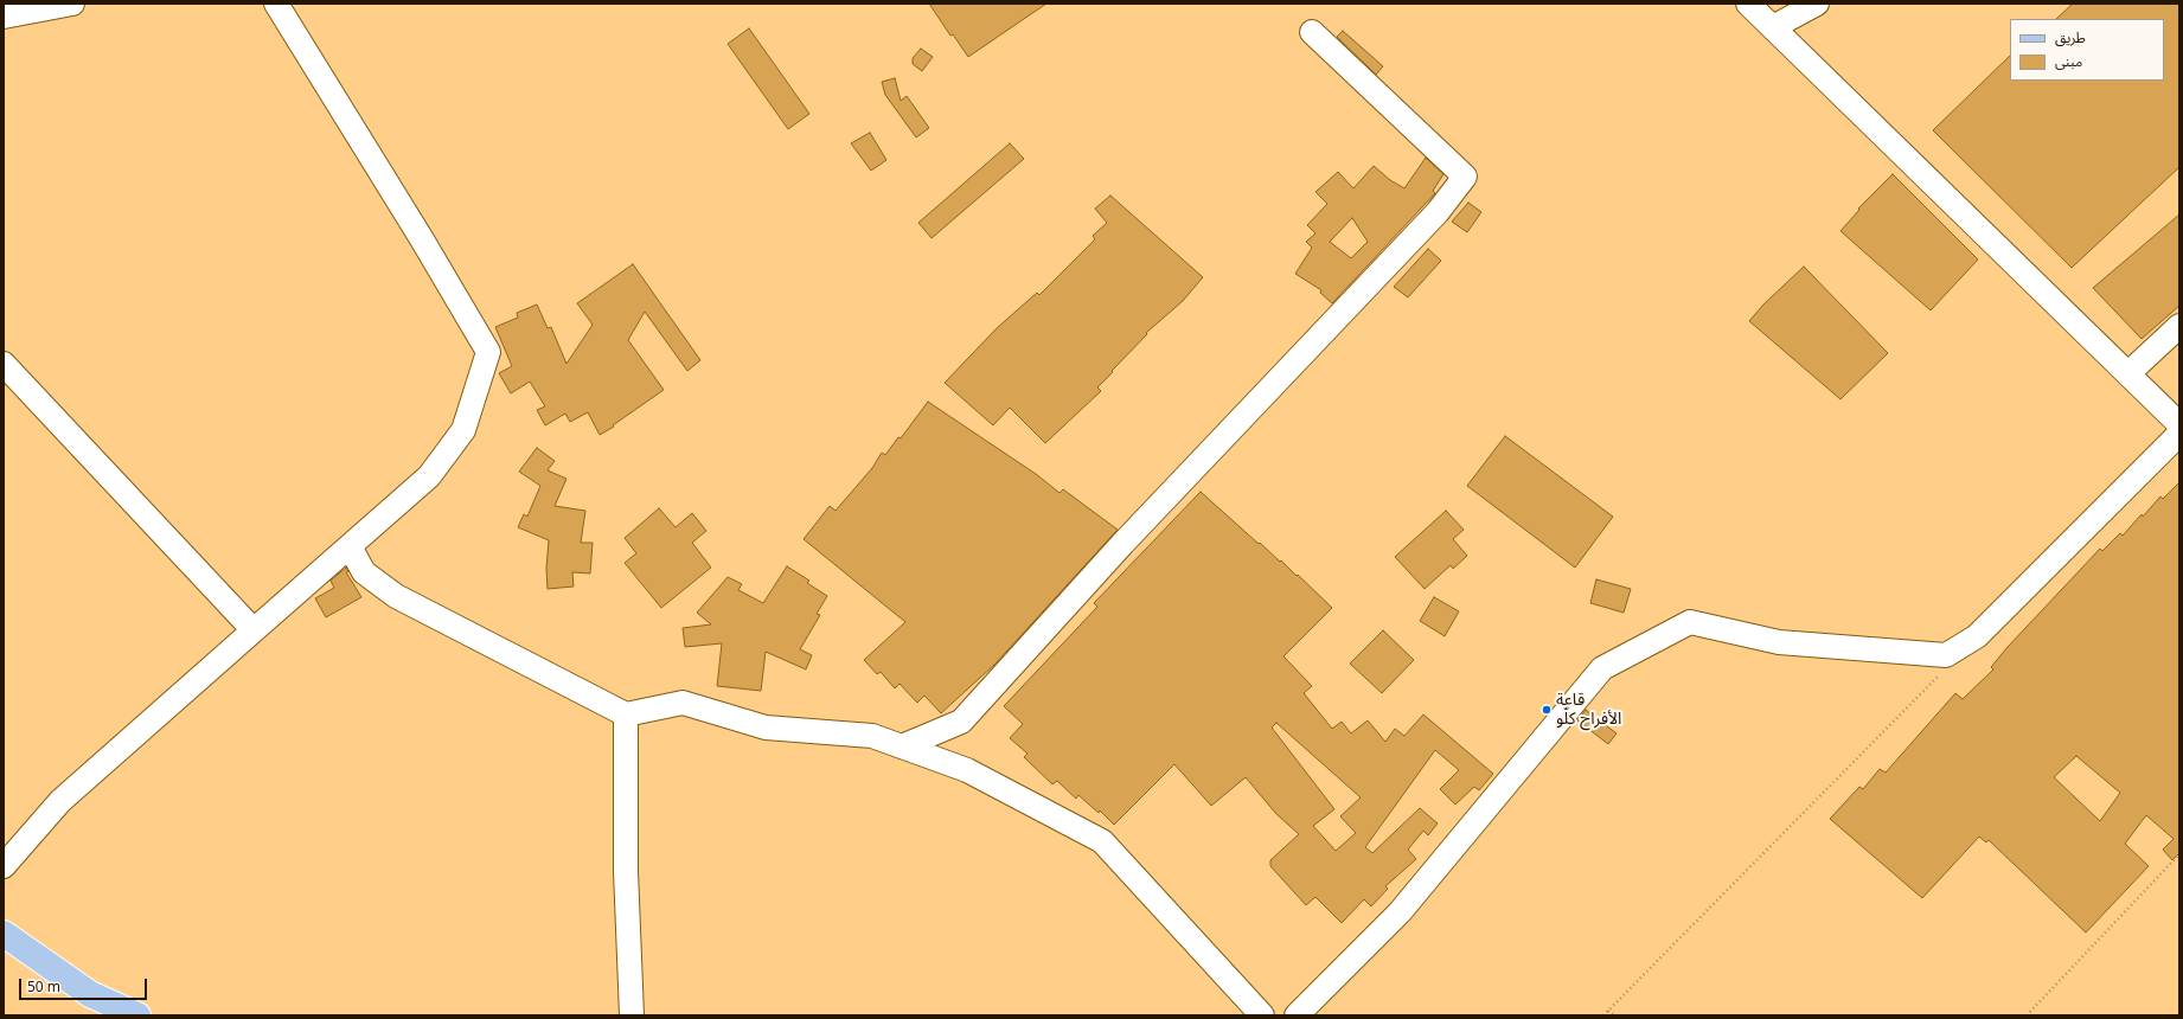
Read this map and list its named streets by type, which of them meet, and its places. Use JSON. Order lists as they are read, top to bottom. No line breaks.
{"places":["قاعة الأفراح كلّو"],"legend":["طريق","مبنى"],"scale_bar":"50 m"}
